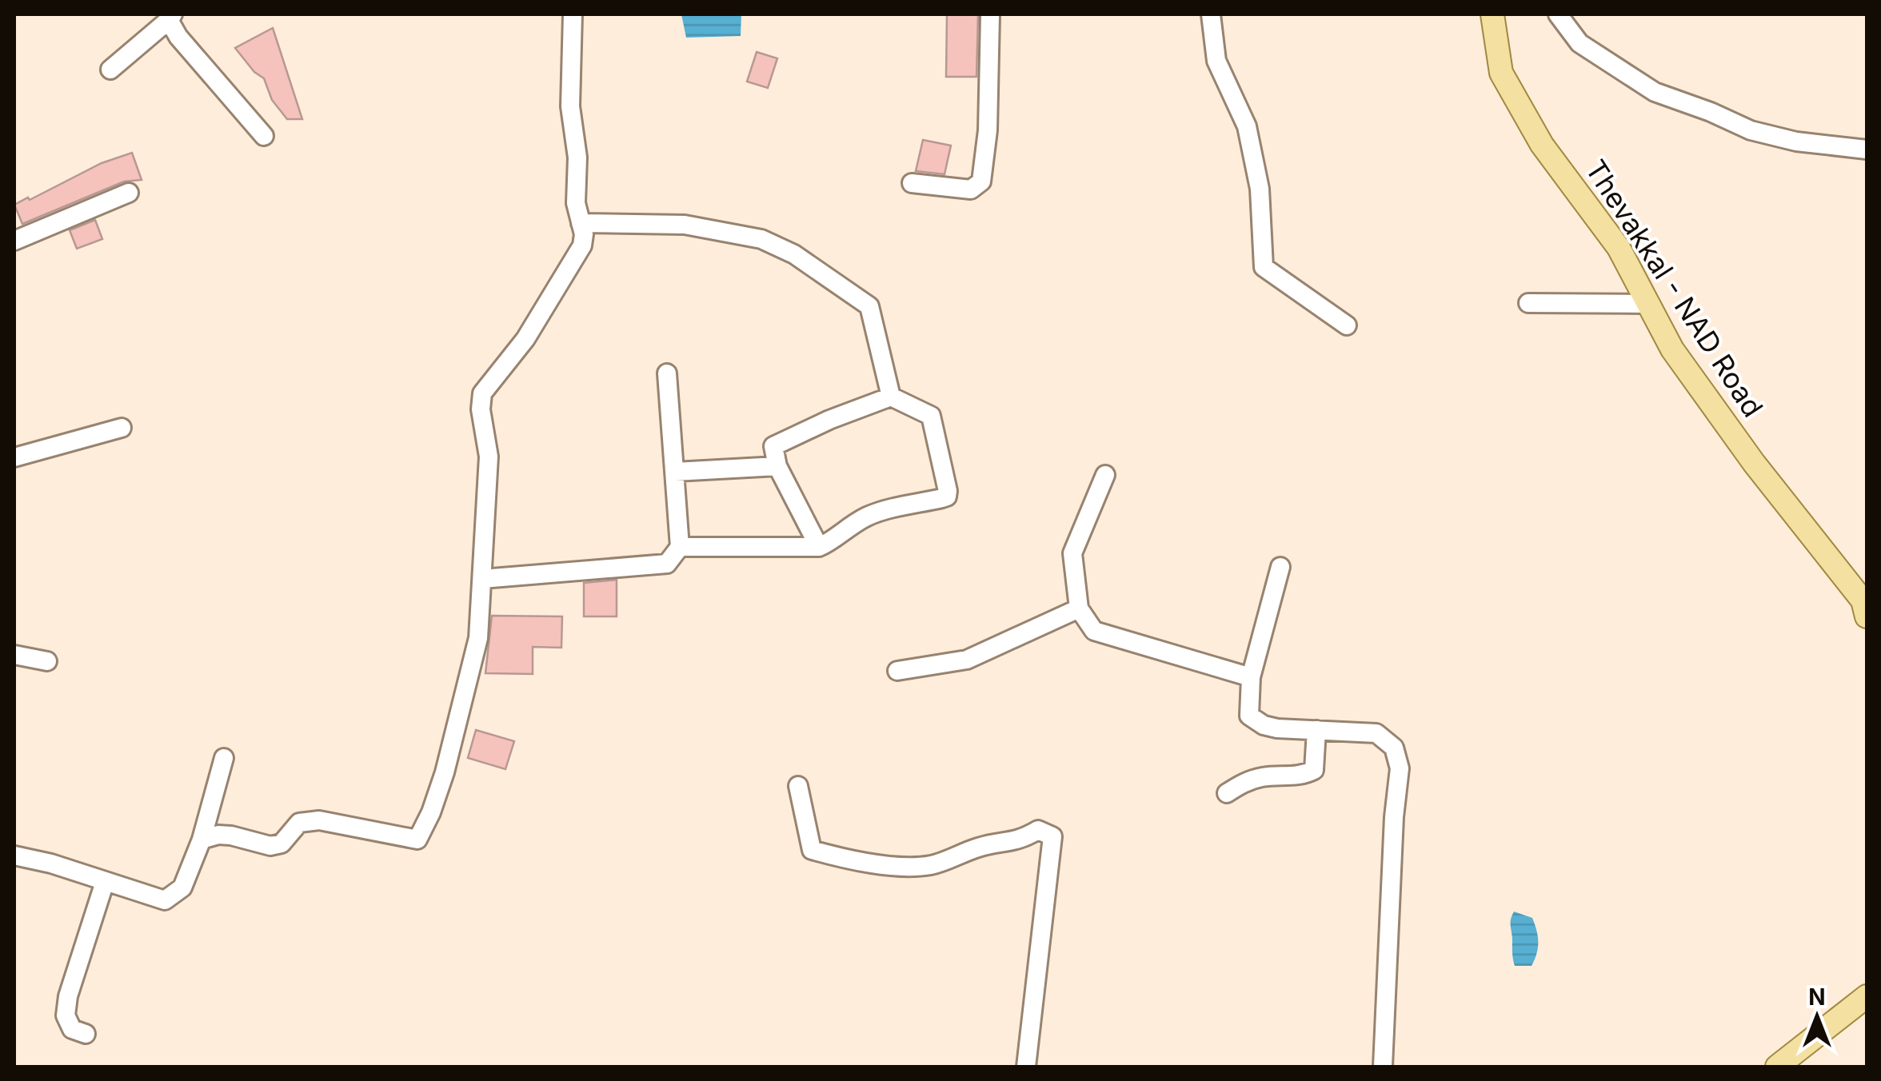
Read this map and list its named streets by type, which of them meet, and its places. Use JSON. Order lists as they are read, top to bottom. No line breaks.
{"streets":{"main road":["Thevakkal - NAD Road"]},"north":"top"}
